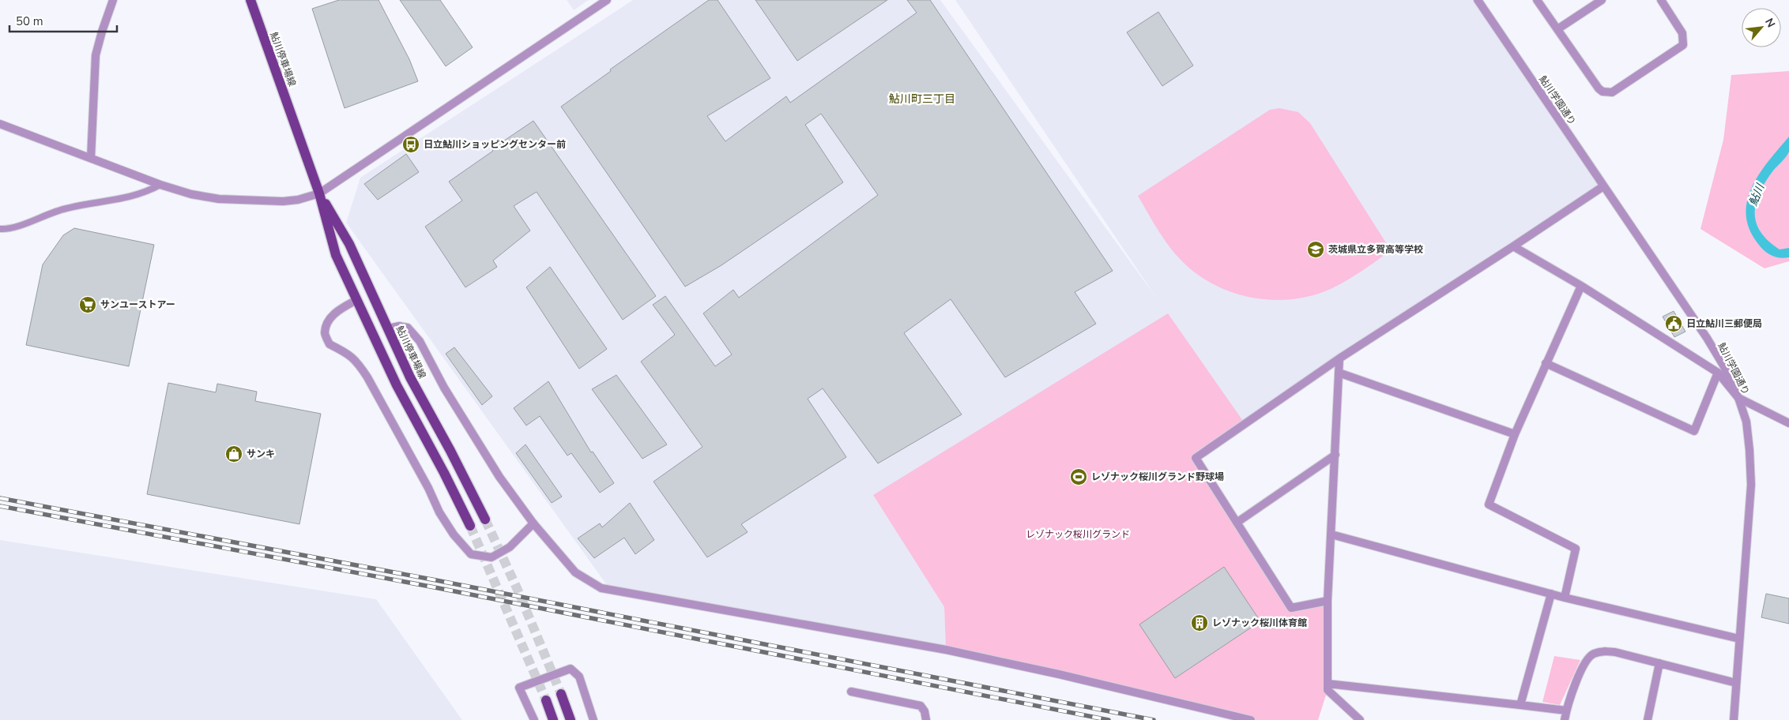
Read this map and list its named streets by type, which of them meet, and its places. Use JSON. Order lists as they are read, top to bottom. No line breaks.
{"streets":{"main road":["鮎川停車場線"],"street":["鮎川学園通り"]},"districts":["鮎川町三丁目"],"water":["鮎川"],"parks":["レゾナック桜川グランド"],"places":{"bus stop":["日立鮎川ショッピングセンター前"],"school or university":["茨城県立多賀高等学校"],"supermarket":["サンユーストアー"],"public building":["日立鮎川三郵便局"],"shop":["サンキ"],"sports":["レゾナック桜川グランド野球場"],"building":["レゾナック桜川体育館"]},"scale_bar":"50 m","north":"top right"}
